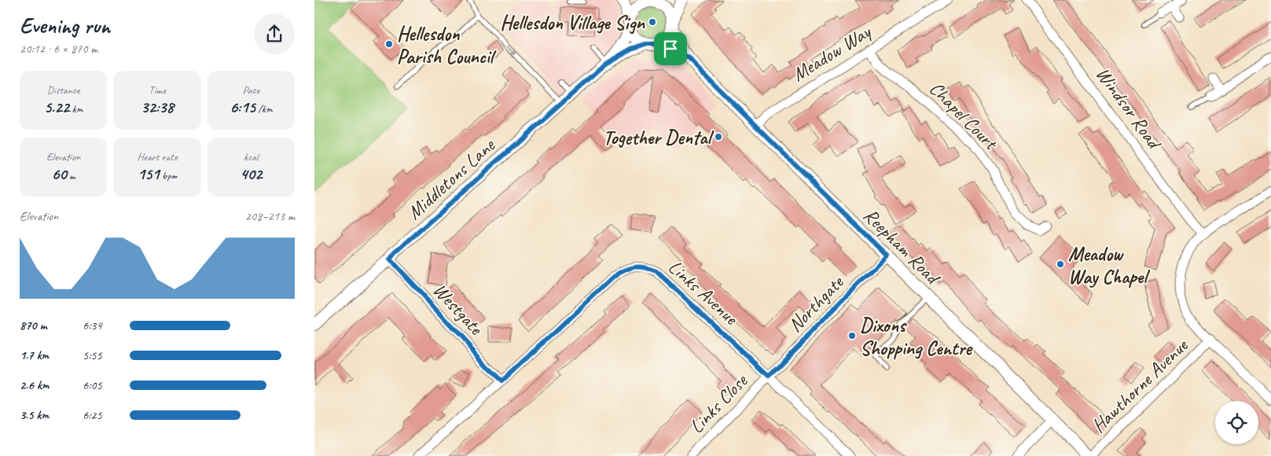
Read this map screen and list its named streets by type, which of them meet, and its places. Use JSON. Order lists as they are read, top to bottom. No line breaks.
{"streets":{"street":["Meadow Way","Windsor Road","Chapel Court","Middletons Lane","Reepham Road","Links Avenue","Northgate","Westgate","Hawthorne Avenue","Links Close"]},"crossings":[["Meadow Way","Chapel Court"],["Meadow Way","Reepham Road"],["Windsor Road","Hawthorne Avenue"],["Middletons Lane","Reepham Road"],["Middletons Lane","Westgate"],["Reepham Road","Northgate"],["Links Avenue","Northgate"],["Links Avenue","Westgate"],["Links Avenue","Links Close"],["Northgate","Links Close"]],"places":["Hellesdon Village Sign","Hellesdon Parish Council","Together Dental","Meadow Way Chapel","Dixons Shopping Centre"],"page":{"heading":["Evening run","20:12 · 6 × 870 m"],"stats":[["Distance","5.22 km"],["Time","32:38"],["Pace","6:15 /km"],["Elevation","60 m"],["Heart rate","151 bpm"],["kcal","402"]],"chart":["Elevation","208–213 m"],"list":[{"name":"870 m","note":"6:34"},{"name":"1.7 km","note":"5:55"},{"name":"2.6 km","note":"6:05"},{"name":"3.5 km","note":"6:25"}]}}
